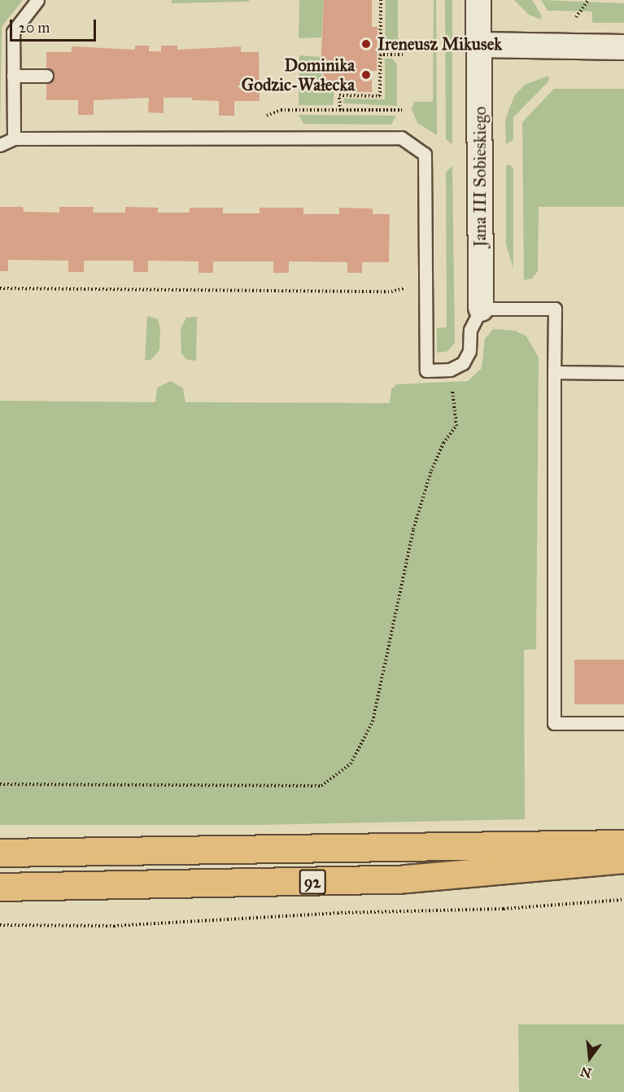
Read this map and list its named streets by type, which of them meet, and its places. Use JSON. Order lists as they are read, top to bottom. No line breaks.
{"streets":{"main road":["92"],"street":["Jana III Sobieskiego"]},"places":["Ireneusz Mikusek","Dominika Godzic-Wałecka"],"scale_bar":"20 m","north":"bottom"}
